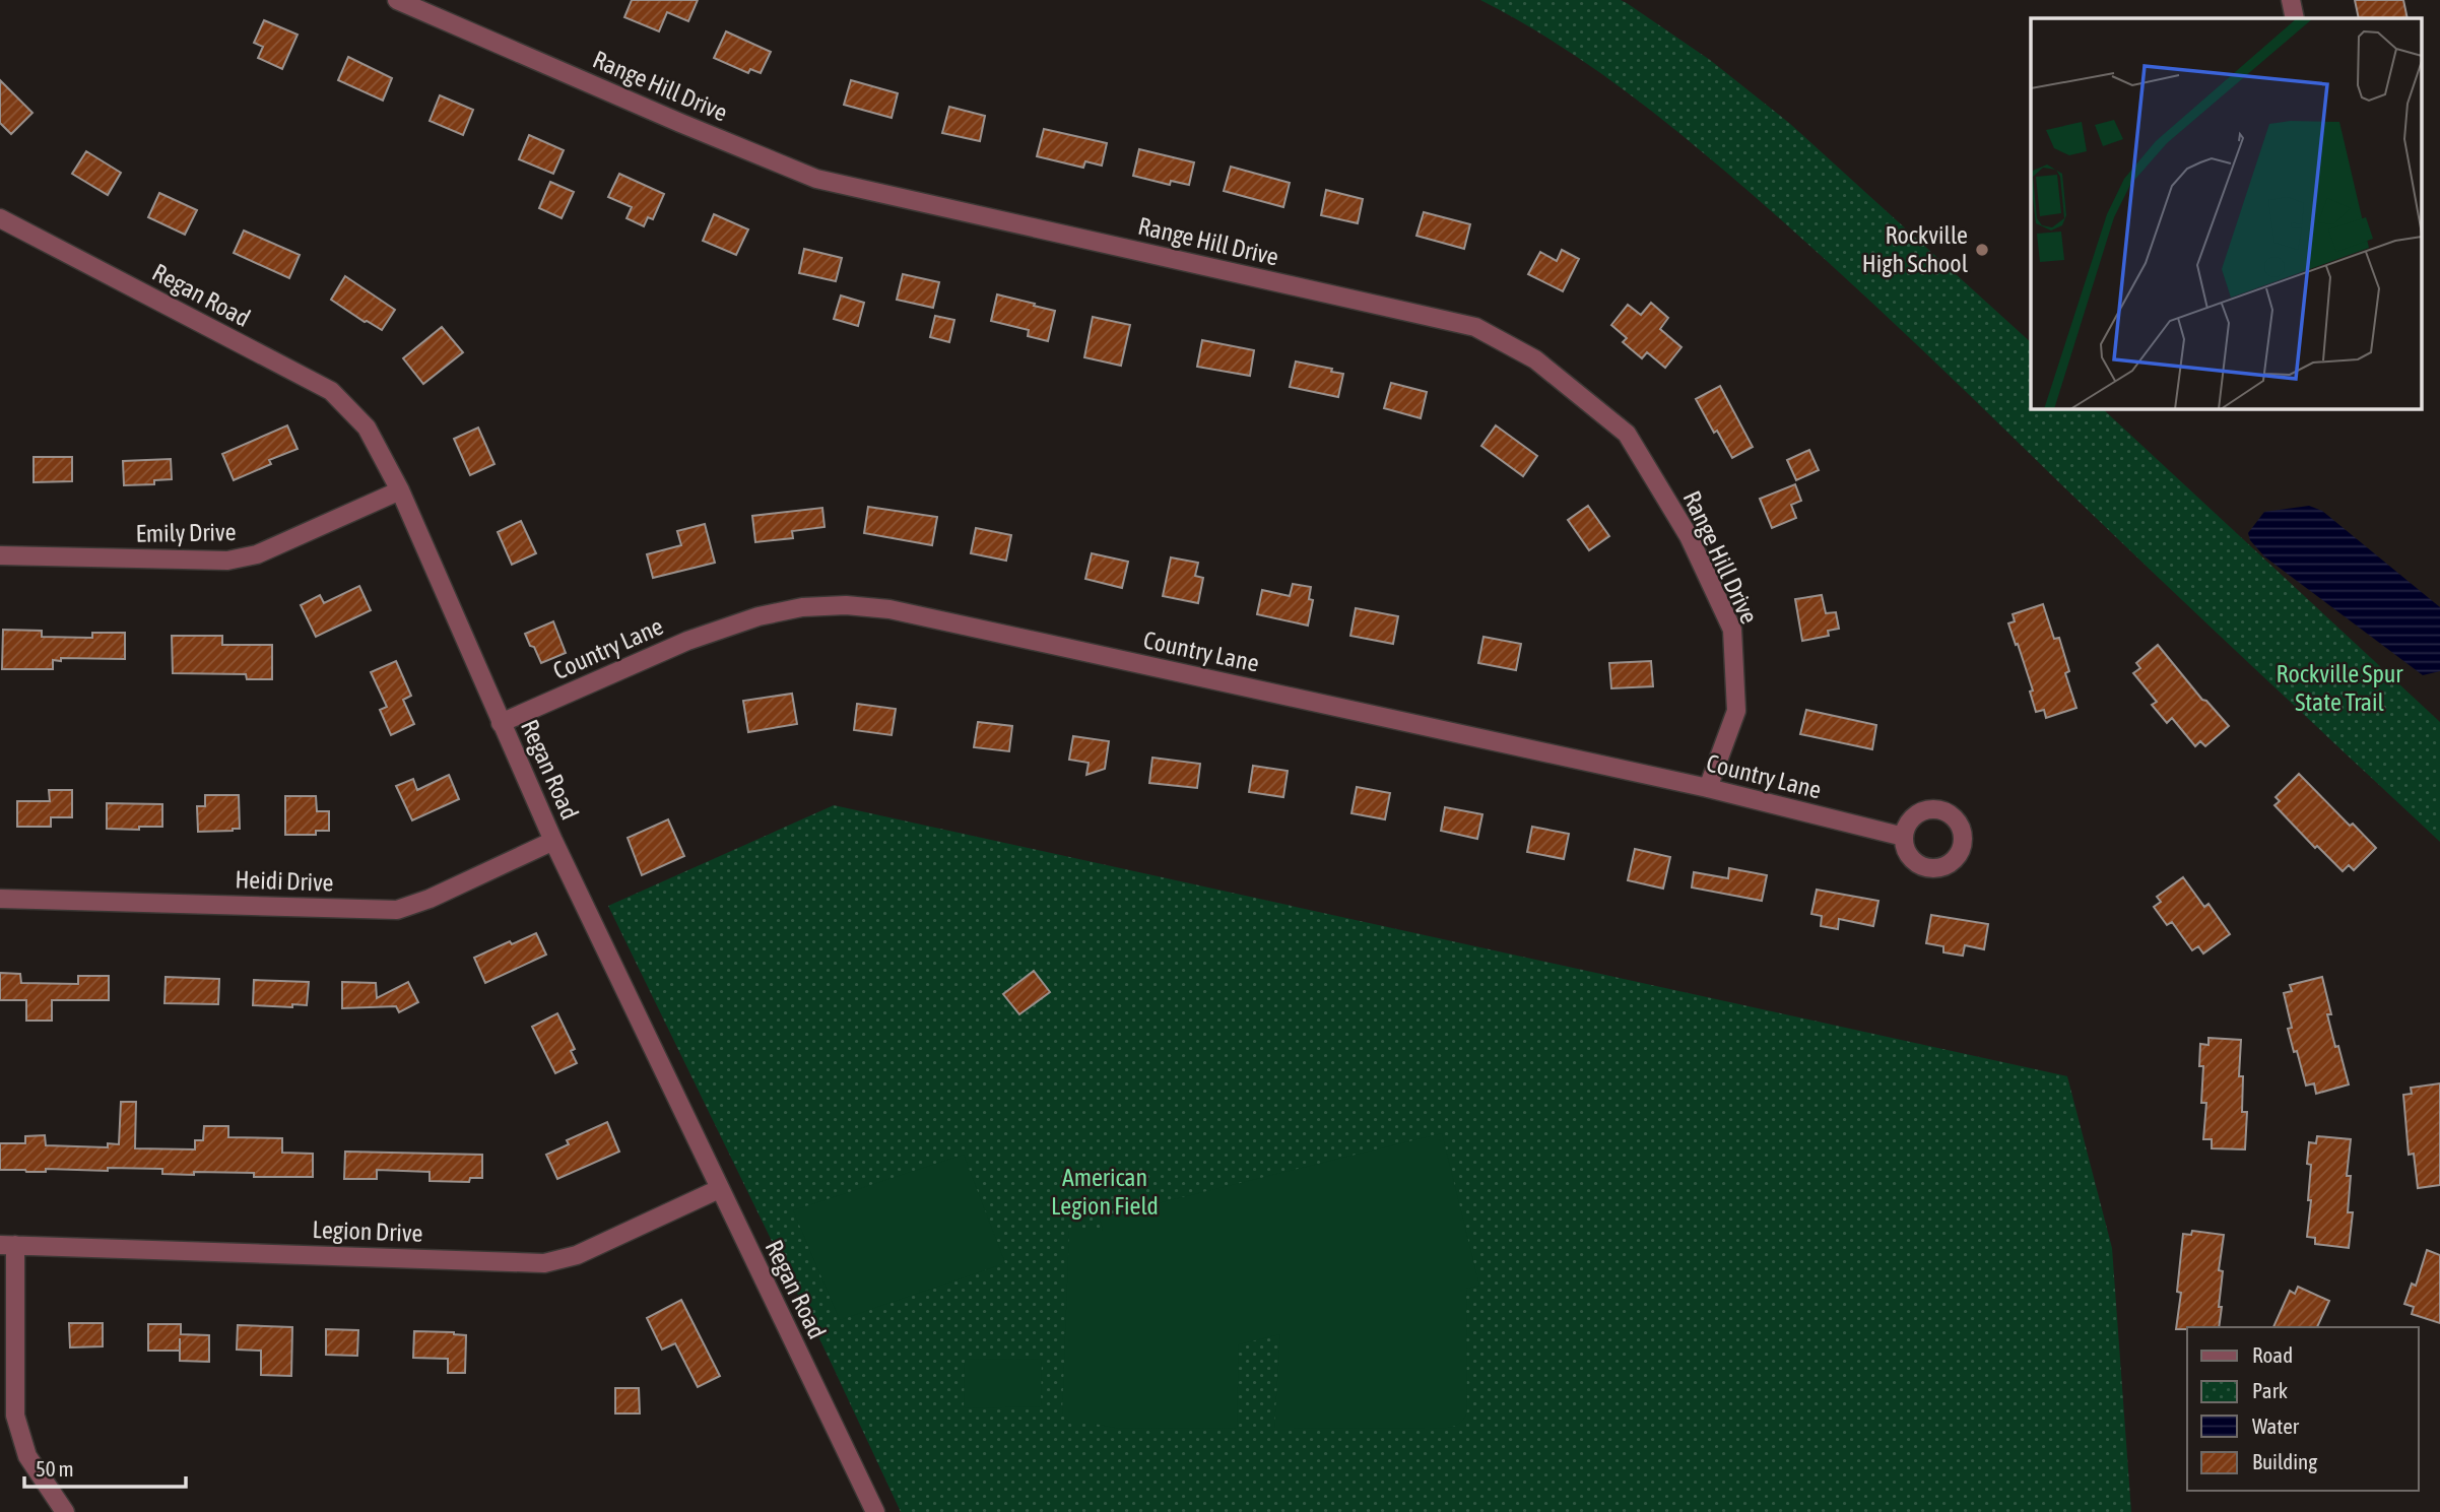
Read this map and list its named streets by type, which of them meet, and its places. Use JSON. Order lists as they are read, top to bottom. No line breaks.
{"streets":{"street":["Range Hill Drive","Regan Road","Emily Drive","Country Lane","Heidi Drive","Legion Drive"]},"crossings":[["Range Hill Drive","Country Lane"],["Regan Road","Emily Drive"],["Regan Road","Country Lane"],["Regan Road","Heidi Drive"],["Regan Road","Legion Drive"]],"parks":["Rockville Spur State Trail","American Legion Field"],"places":["Rockville High School"],"legend":["Road","Park","Water","Building"],"scale_bar":"50 m"}
